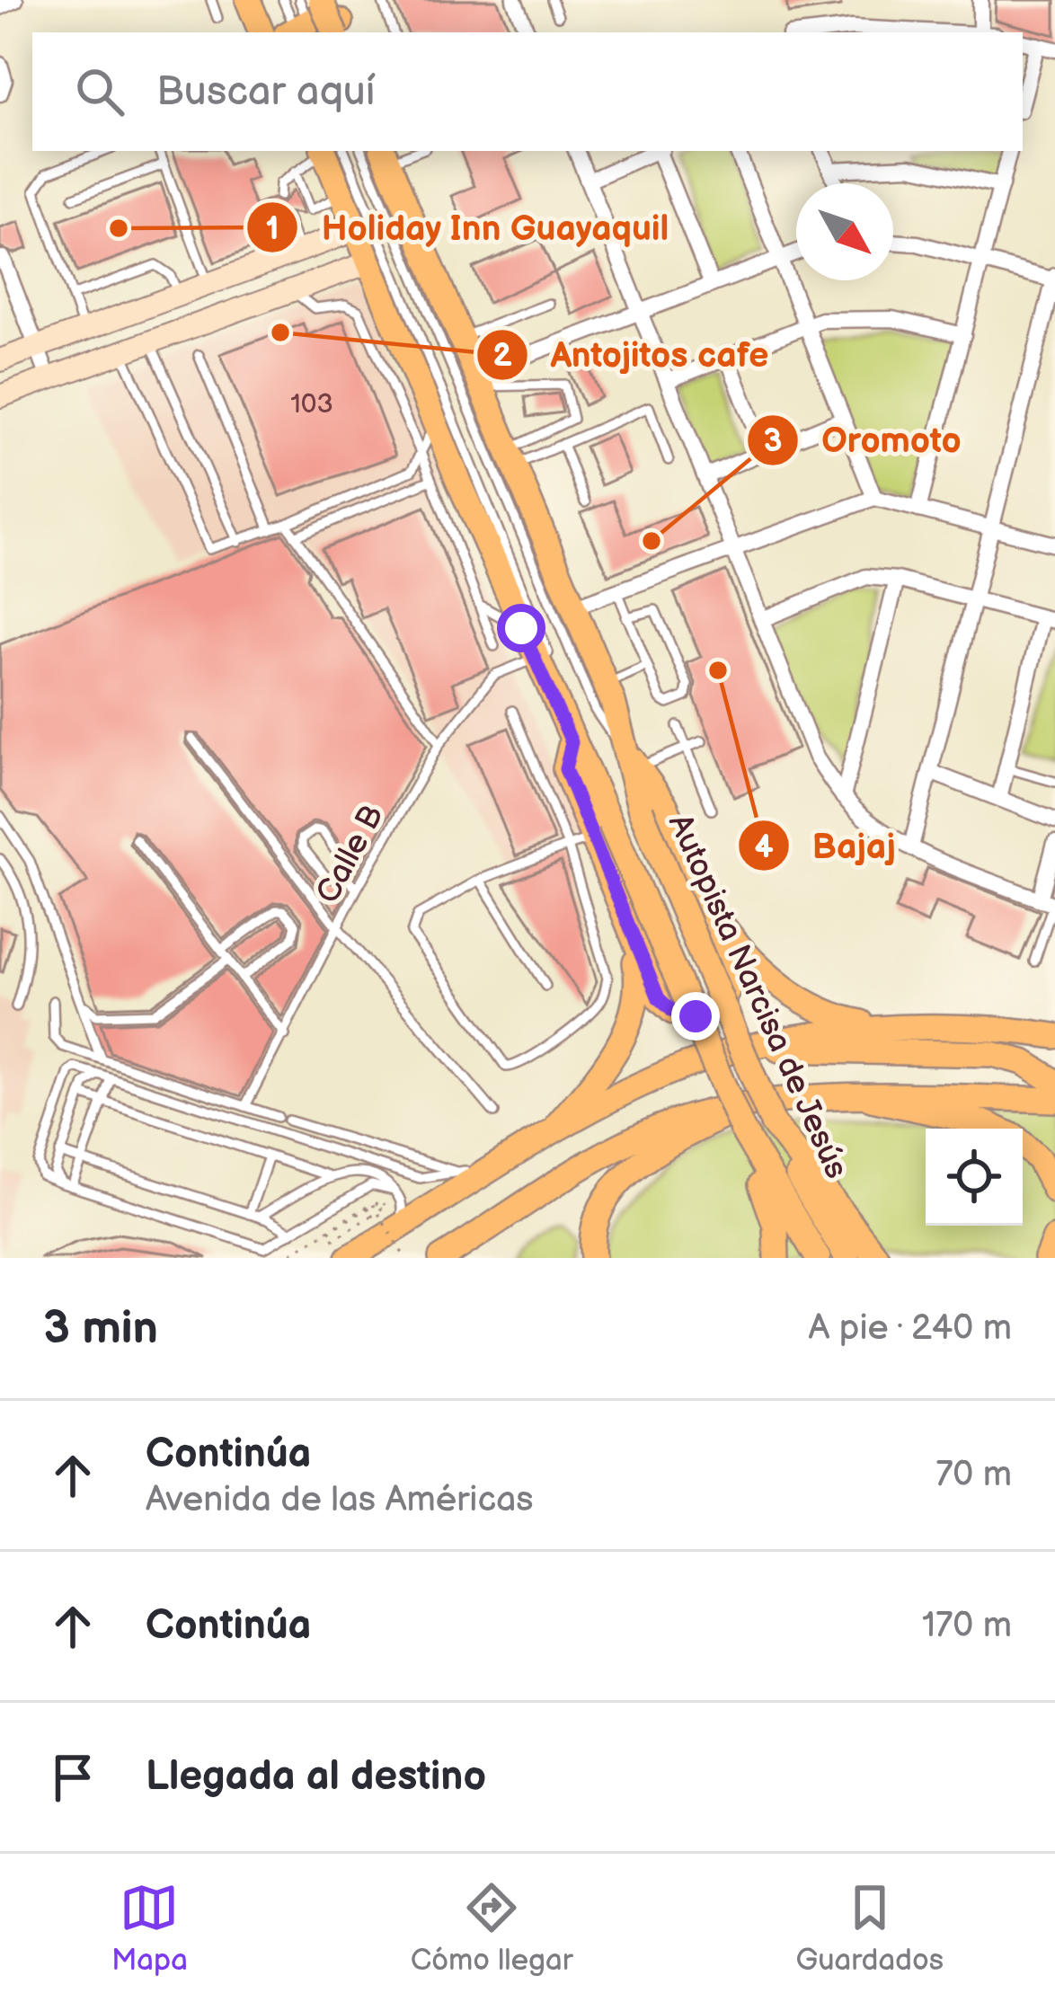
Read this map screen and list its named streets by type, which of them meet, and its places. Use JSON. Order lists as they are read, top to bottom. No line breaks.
{"streets":{"main road":["Autopista Narcisa de Jesús"],"lane":["Calle B"]},"crossings":[["Calle B","Autopista Narcisa de Jesús"]],"places":["Holiday Inn Guayaquil","Antojitos cafe","Oromoto","Bajaj"],"house_numbers":["103"],"north":"bottom right","page":{"search":"Buscar aquí","heading":["3 min","A pie · 240 m"],"list":[["Continúa","Avenida de las Américas","70 m"],["Continúa","170 m"],"Llegada al destino"],"nav":["Mapa","Cómo llegar","Guardados"]}}
